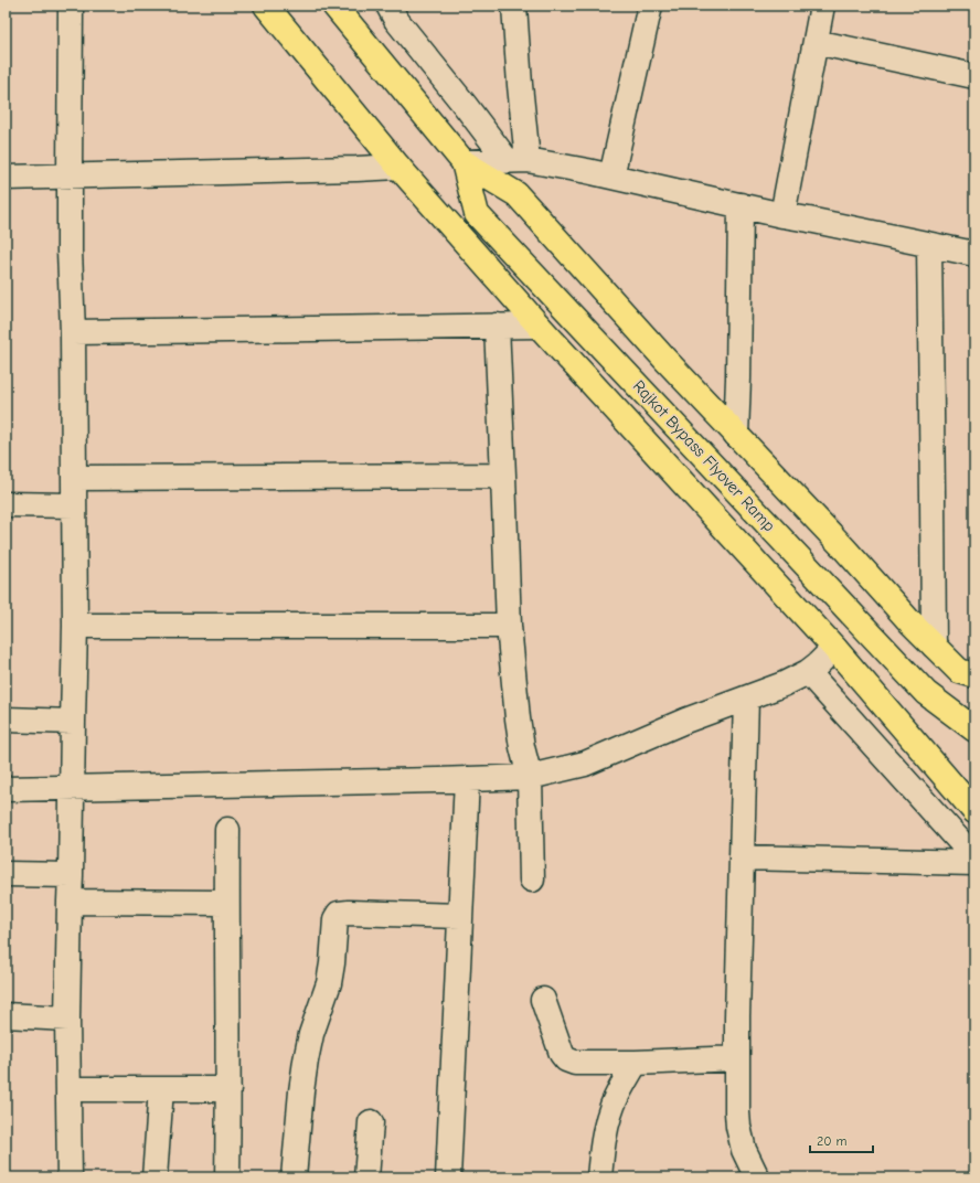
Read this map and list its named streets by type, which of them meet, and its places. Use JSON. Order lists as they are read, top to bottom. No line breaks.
{"streets":{"highway":["Rajkot Bypass Flyover Ramp"]},"scale_bar":"20 m"}
